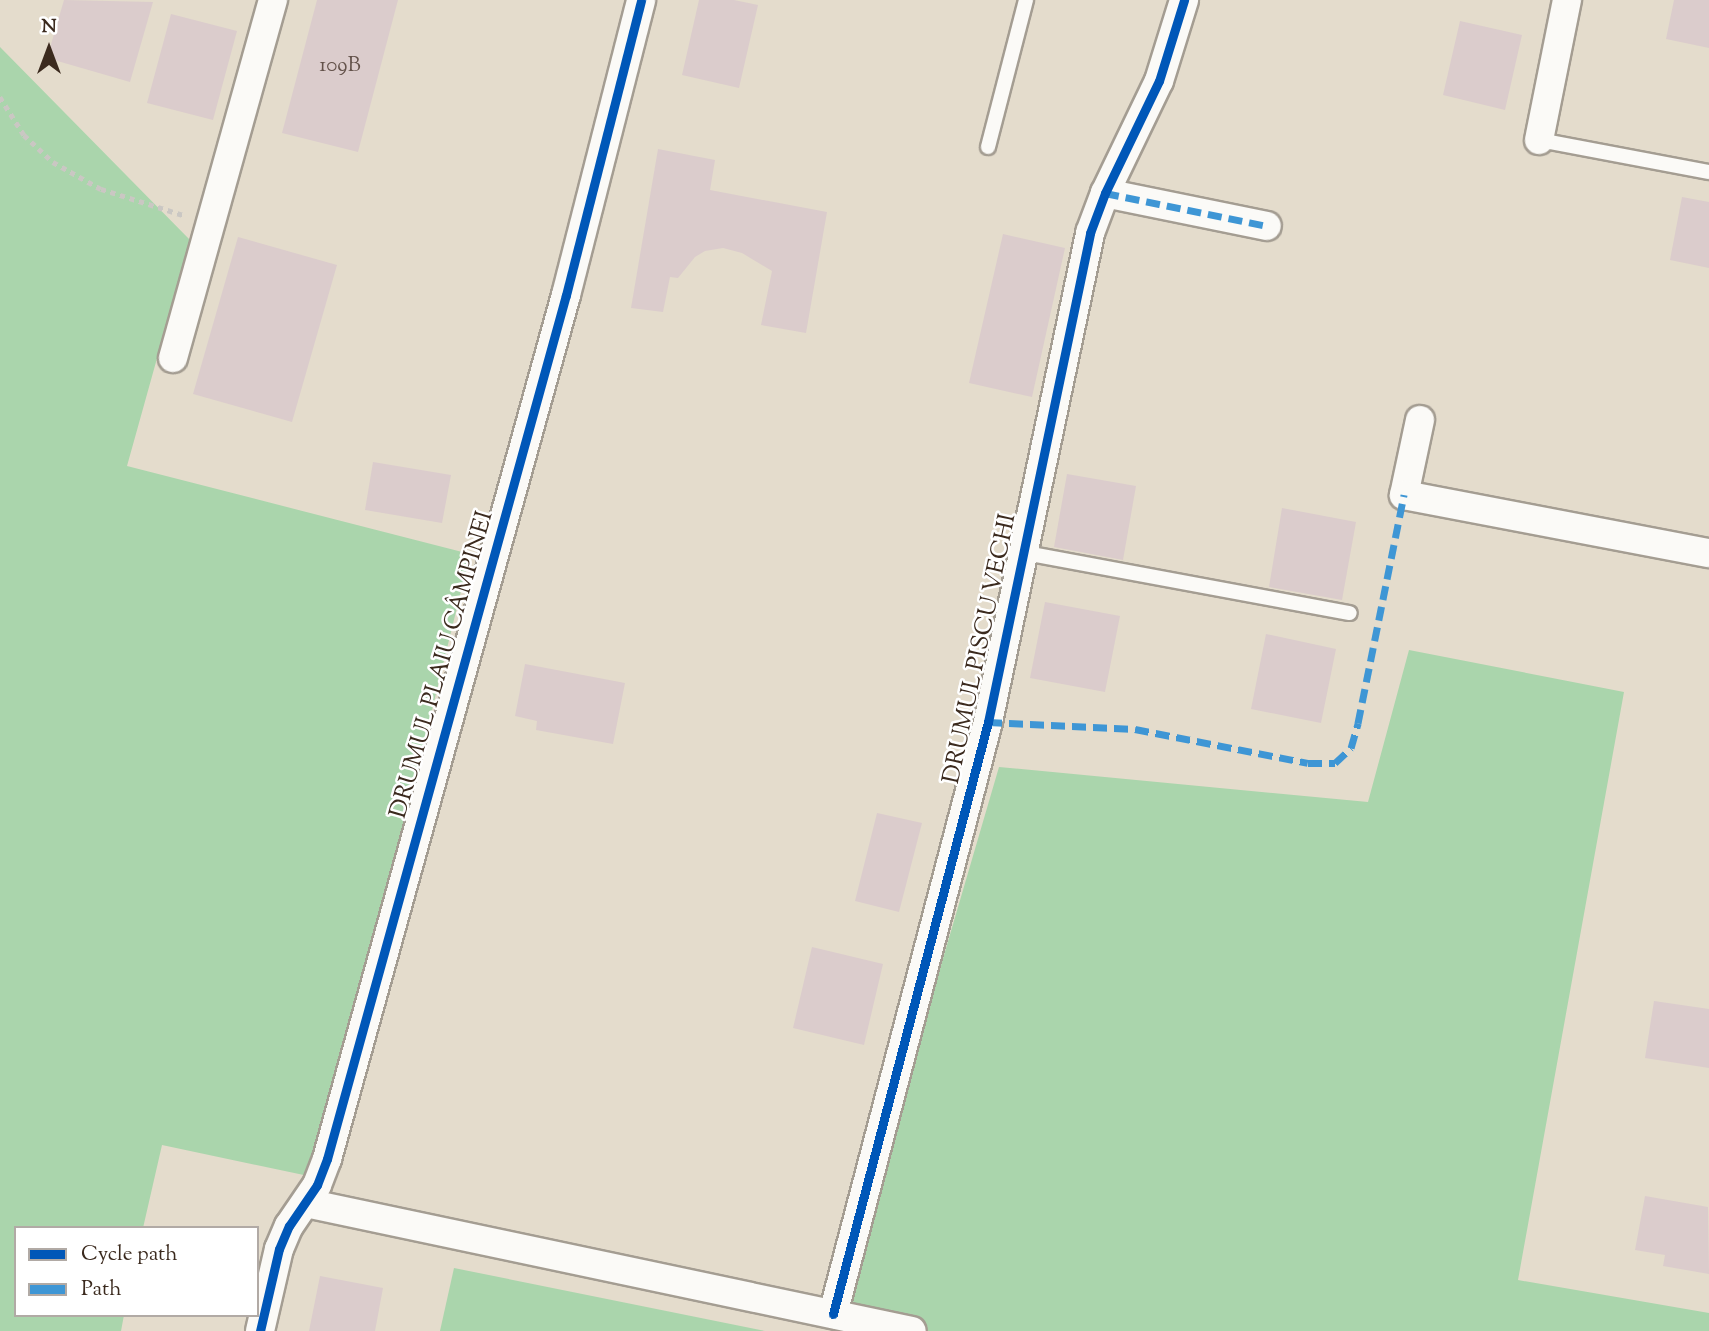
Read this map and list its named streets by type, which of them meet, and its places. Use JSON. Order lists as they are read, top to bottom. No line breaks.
{"streets":{"street":["DRUMUL PISCU VECHI","DRUMUL PLAIU CÂMPINEI"]},"house_numbers":["109B"],"legend":["Cycle path","Path"],"north":"top"}
